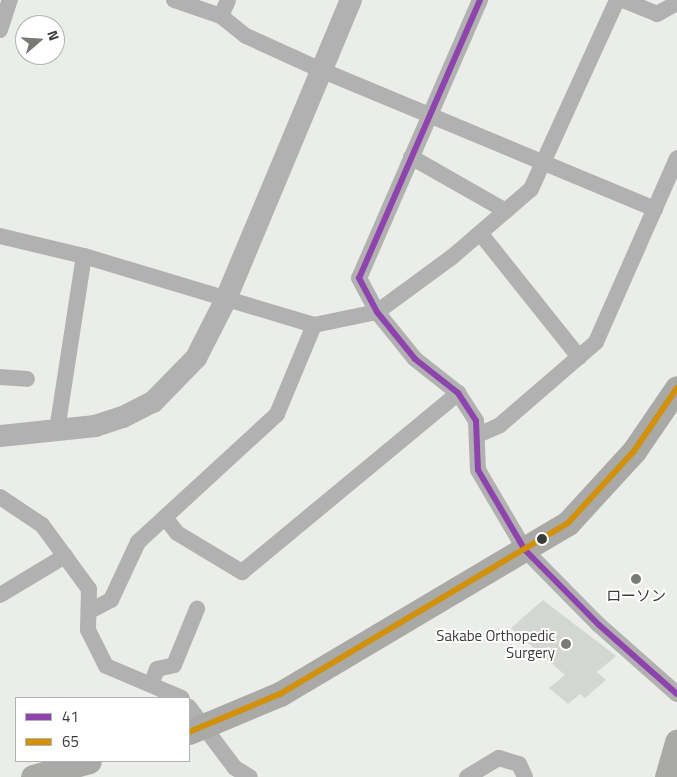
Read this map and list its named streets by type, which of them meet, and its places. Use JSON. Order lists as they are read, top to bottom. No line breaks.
{"places":["ローソン","Sakabe Orthopedic Surgery"],"lines":["transit line 41","transit line 65"],"legend":["41","65"],"north":"right"}
